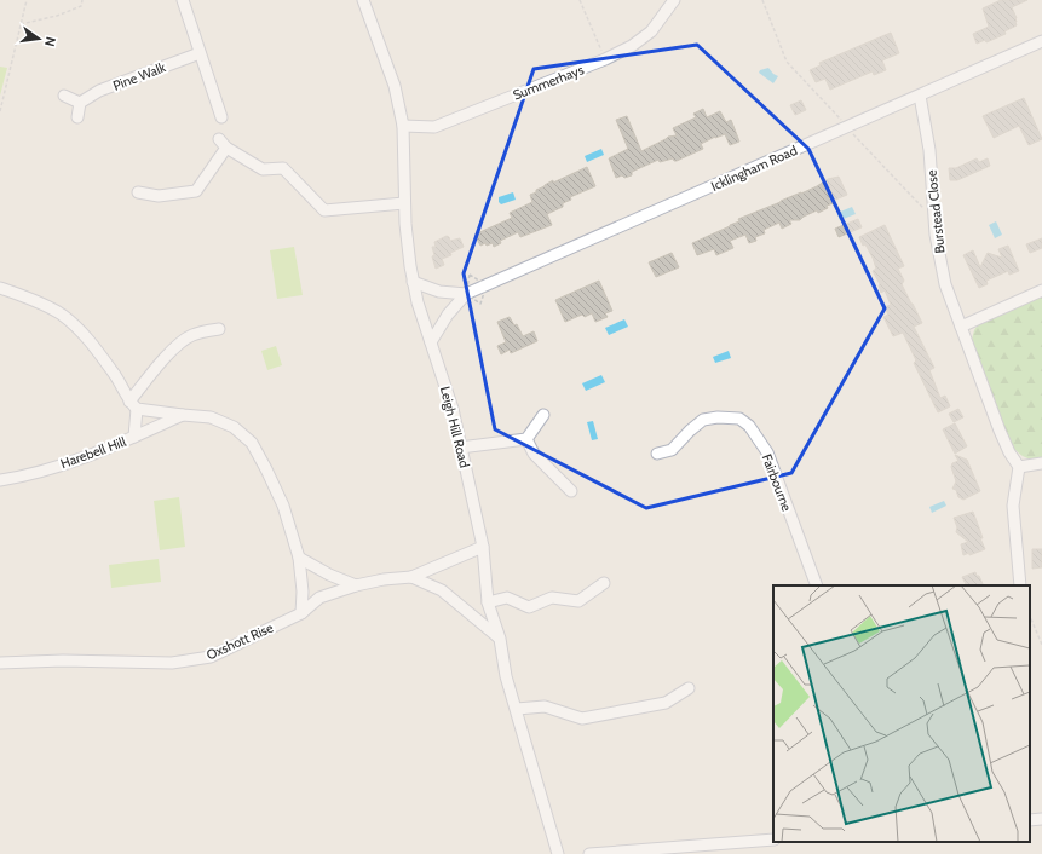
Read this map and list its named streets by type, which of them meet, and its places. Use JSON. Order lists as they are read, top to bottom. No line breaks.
{"streets":{"street":["Pine Walk","Summerhays","Icklingham Road","Burstead Close","Leigh Hill Road","Harebell Hill","Fairbourne","Oxshott Rise"]},"crossings":[["Summerhays","Leigh Hill Road"],["Icklingham Road","Burstead Close"],["Icklingham Road","Leigh Hill Road"],["Leigh Hill Road","Oxshott Rise"]],"north":"right"}
